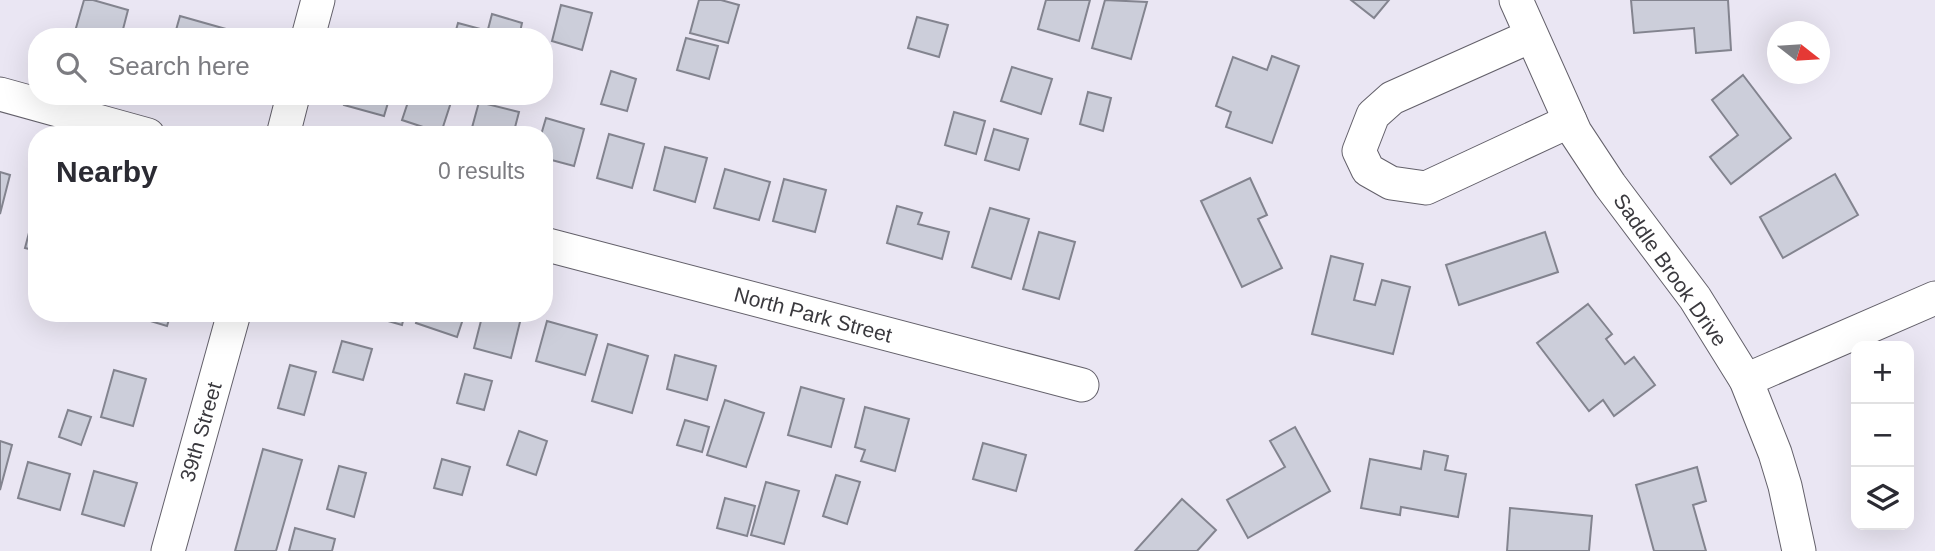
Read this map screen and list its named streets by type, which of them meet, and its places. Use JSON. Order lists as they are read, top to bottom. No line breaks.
{"streets":{"street":["Saddle Brook Drive","North Park Street","39th Street"]},"north":"right","page":{"search":"Search here","heading":["Nearby","0 results"],"map_buttons":["+","−"]}}
